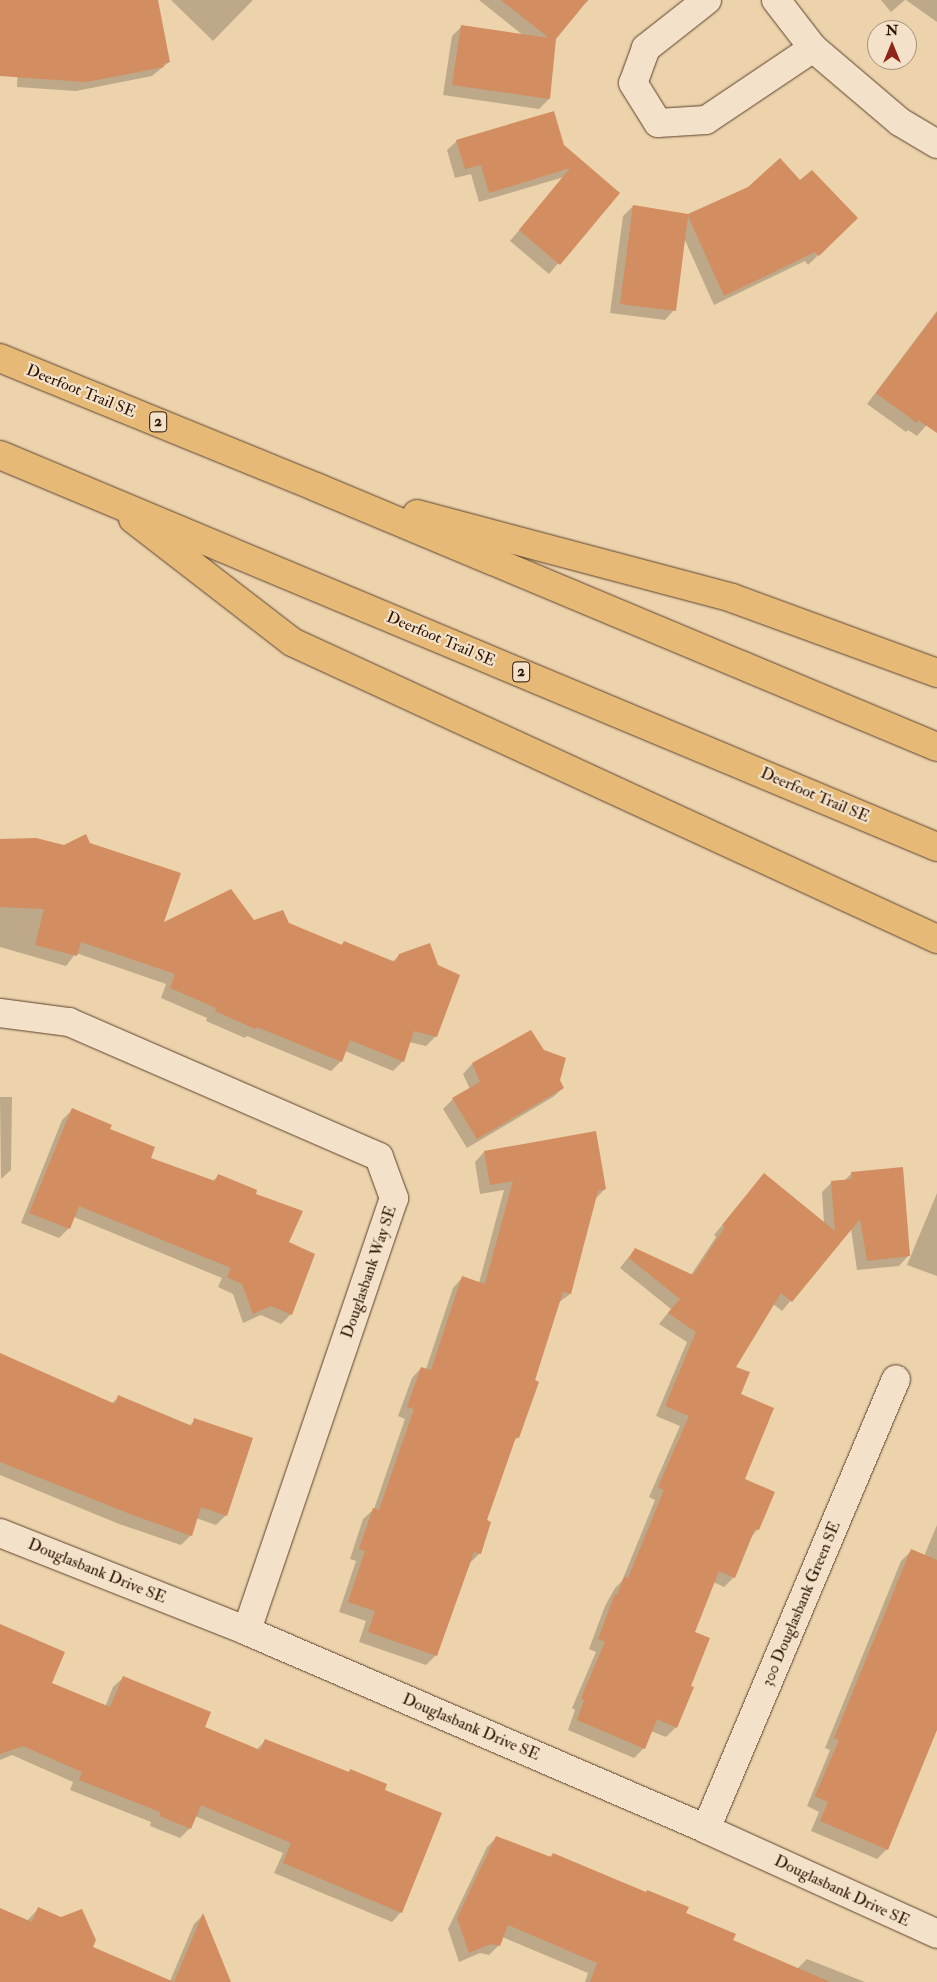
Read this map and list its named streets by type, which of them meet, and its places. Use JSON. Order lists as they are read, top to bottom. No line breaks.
{"streets":{"highway":["Deerfoot Trail SE","2"],"street":["Douglasbank Way SE","Douglasbank Drive SE","300 Douglasbank Green SE"]},"crossings":[["Douglasbank Way SE","Douglasbank Drive SE"],["Douglasbank Drive SE","300 Douglasbank Green SE"]],"north":"top"}
